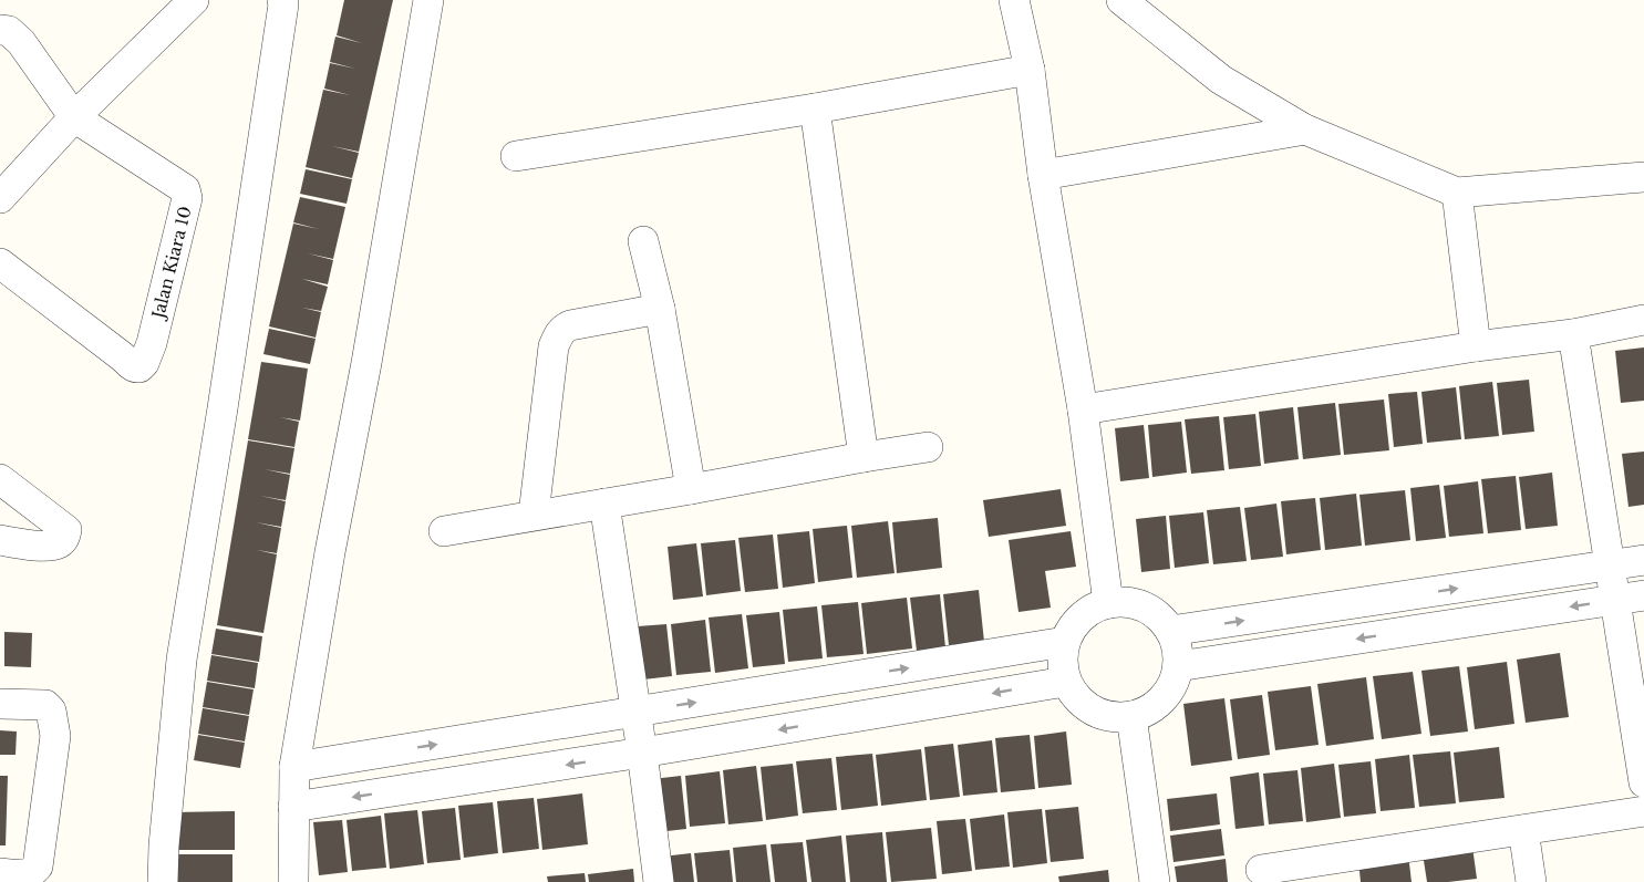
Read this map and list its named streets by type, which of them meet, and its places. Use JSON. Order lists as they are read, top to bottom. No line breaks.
{"streets":{"street":["Jalan Kiara 10"]}}
